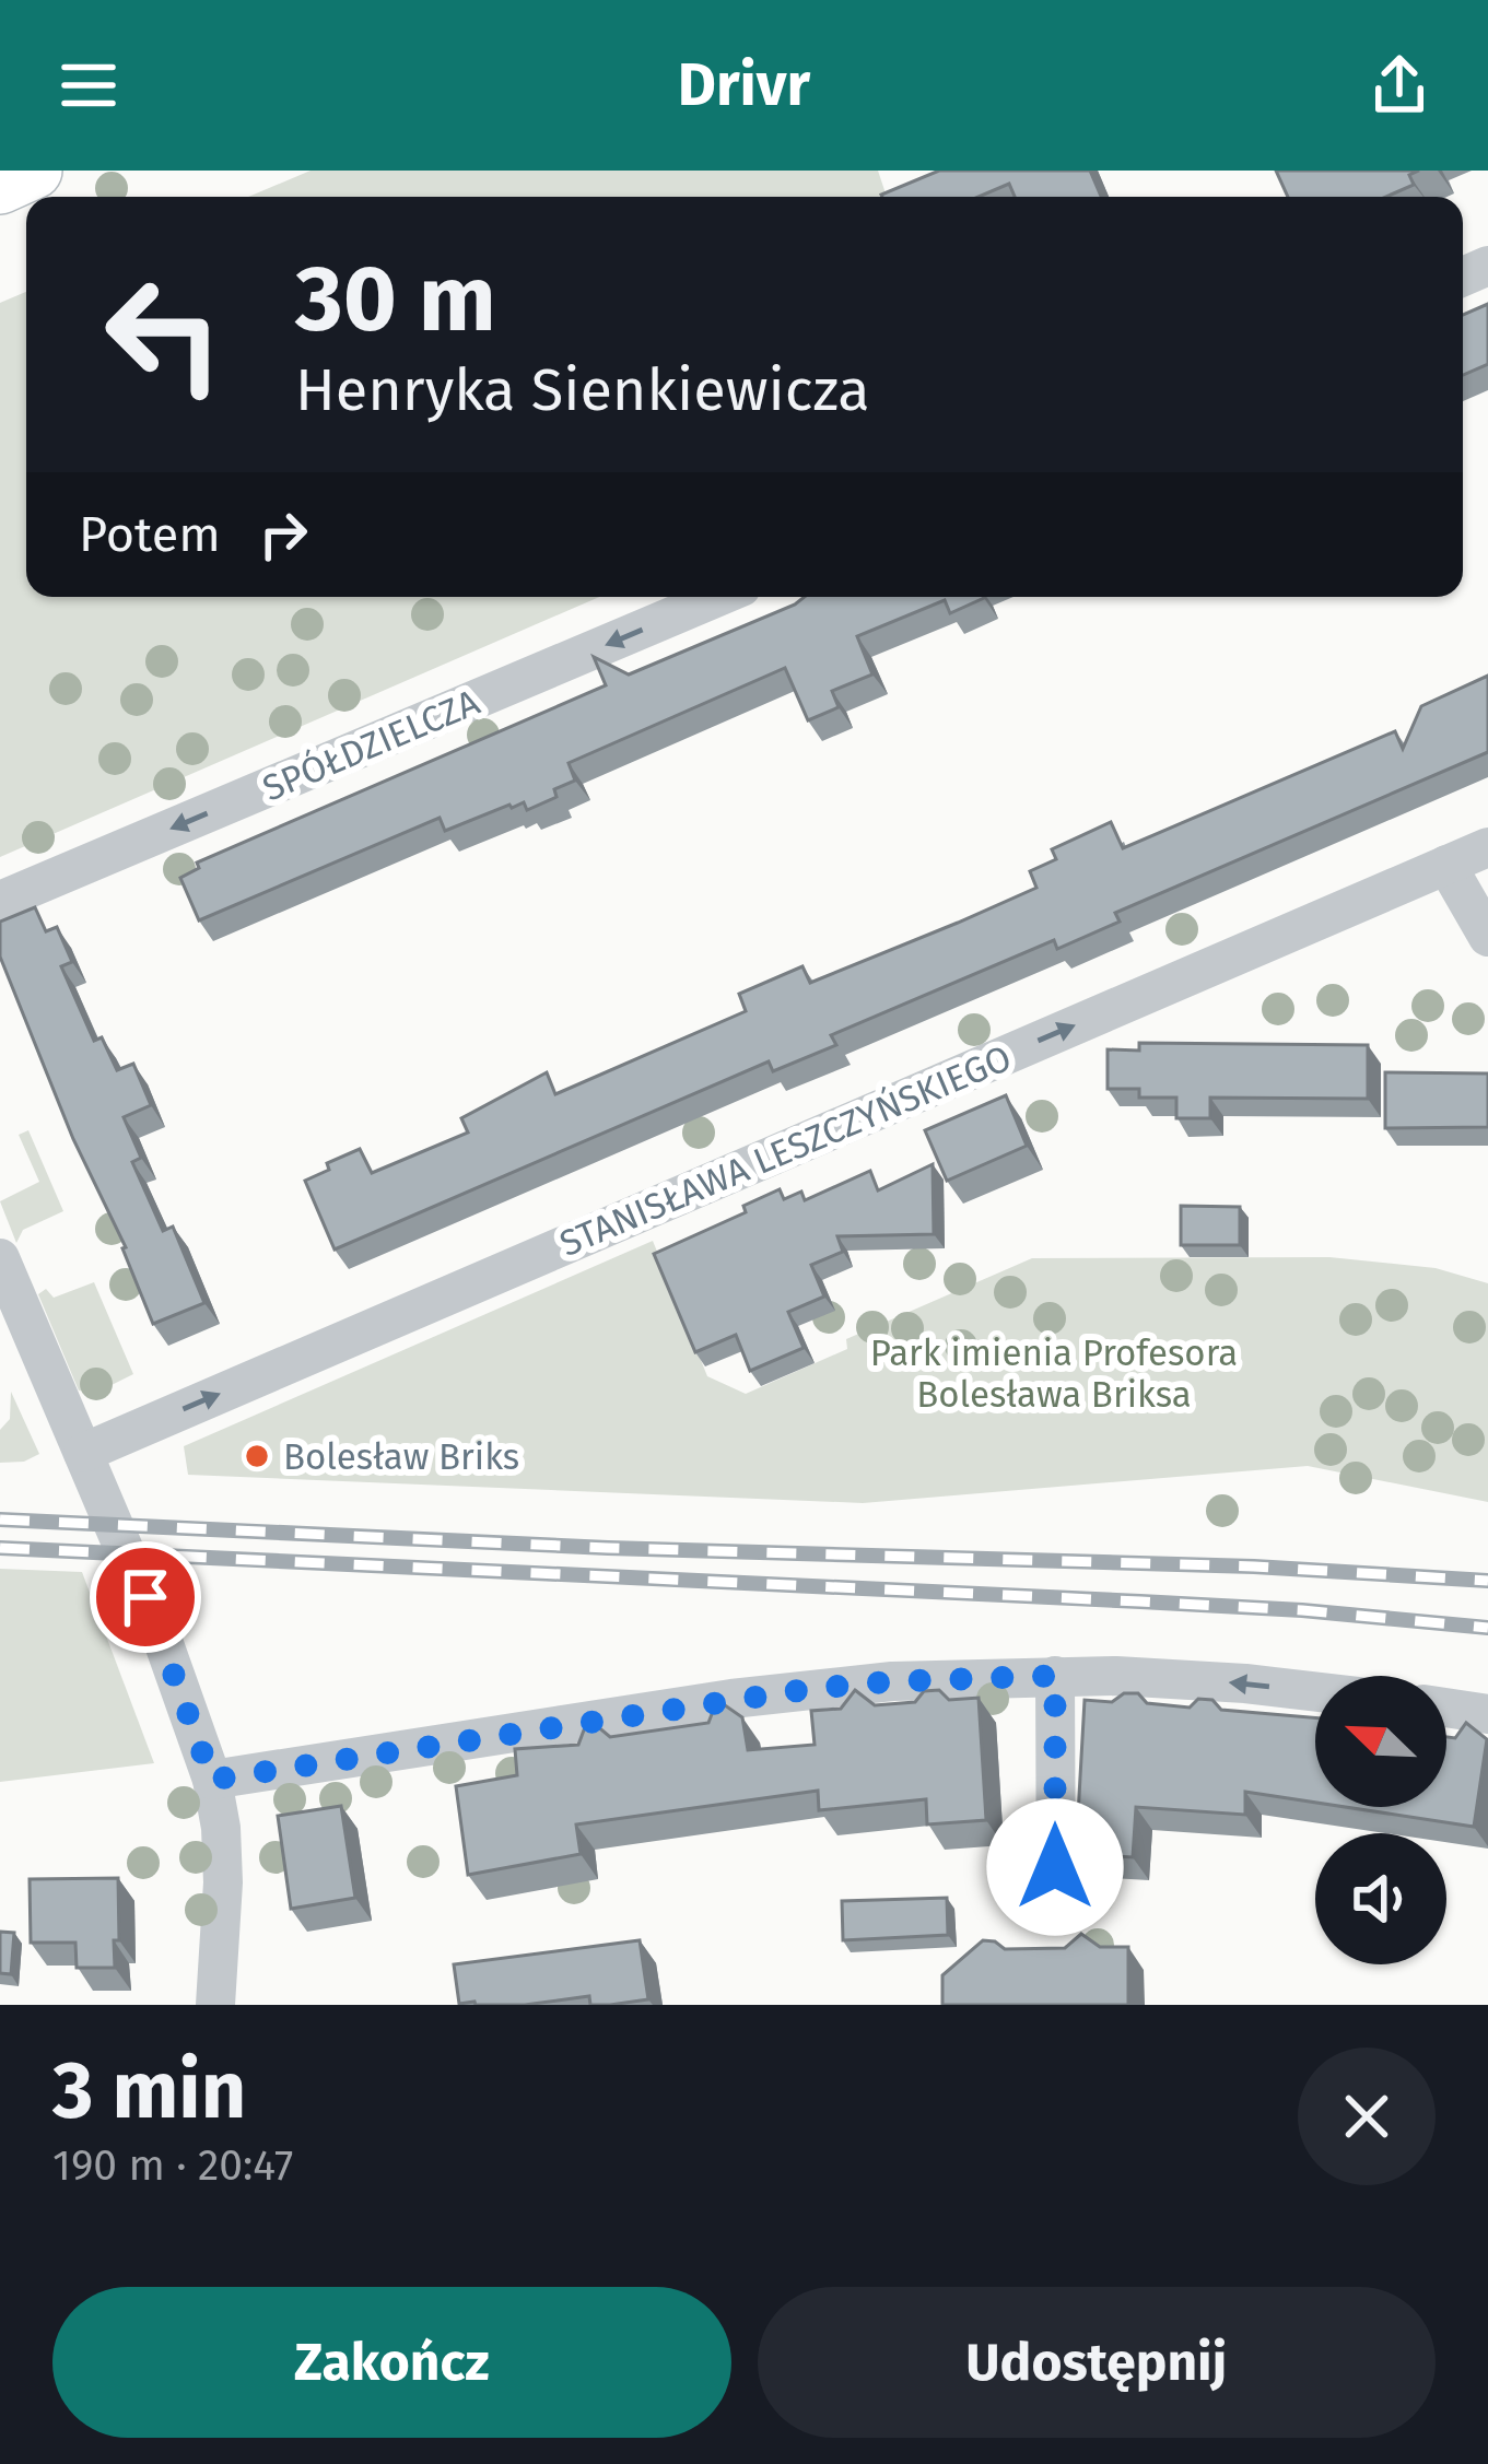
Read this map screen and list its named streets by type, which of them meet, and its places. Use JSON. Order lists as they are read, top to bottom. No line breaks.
{"streets":{"street":["SPÓŁDZIELCZA","STANISŁAWA LESZCZYŃSKIEGO"]},"one_way":["SPÓŁDZIELCZA","STANISŁAWA LESZCZYŃSKIEGO"],"parks":["Park imienia Profesora Bolesława Briksa"],"places":["Bolesław Briks"],"north":"top left","page":{"header":"Drivr","turn":["30 m","Henryka Sienkiewicza"],"then":"Potem","heading":["3 min","190 m · 20:47"],"buttons":["Zakończ","Udostępnij"]}}
